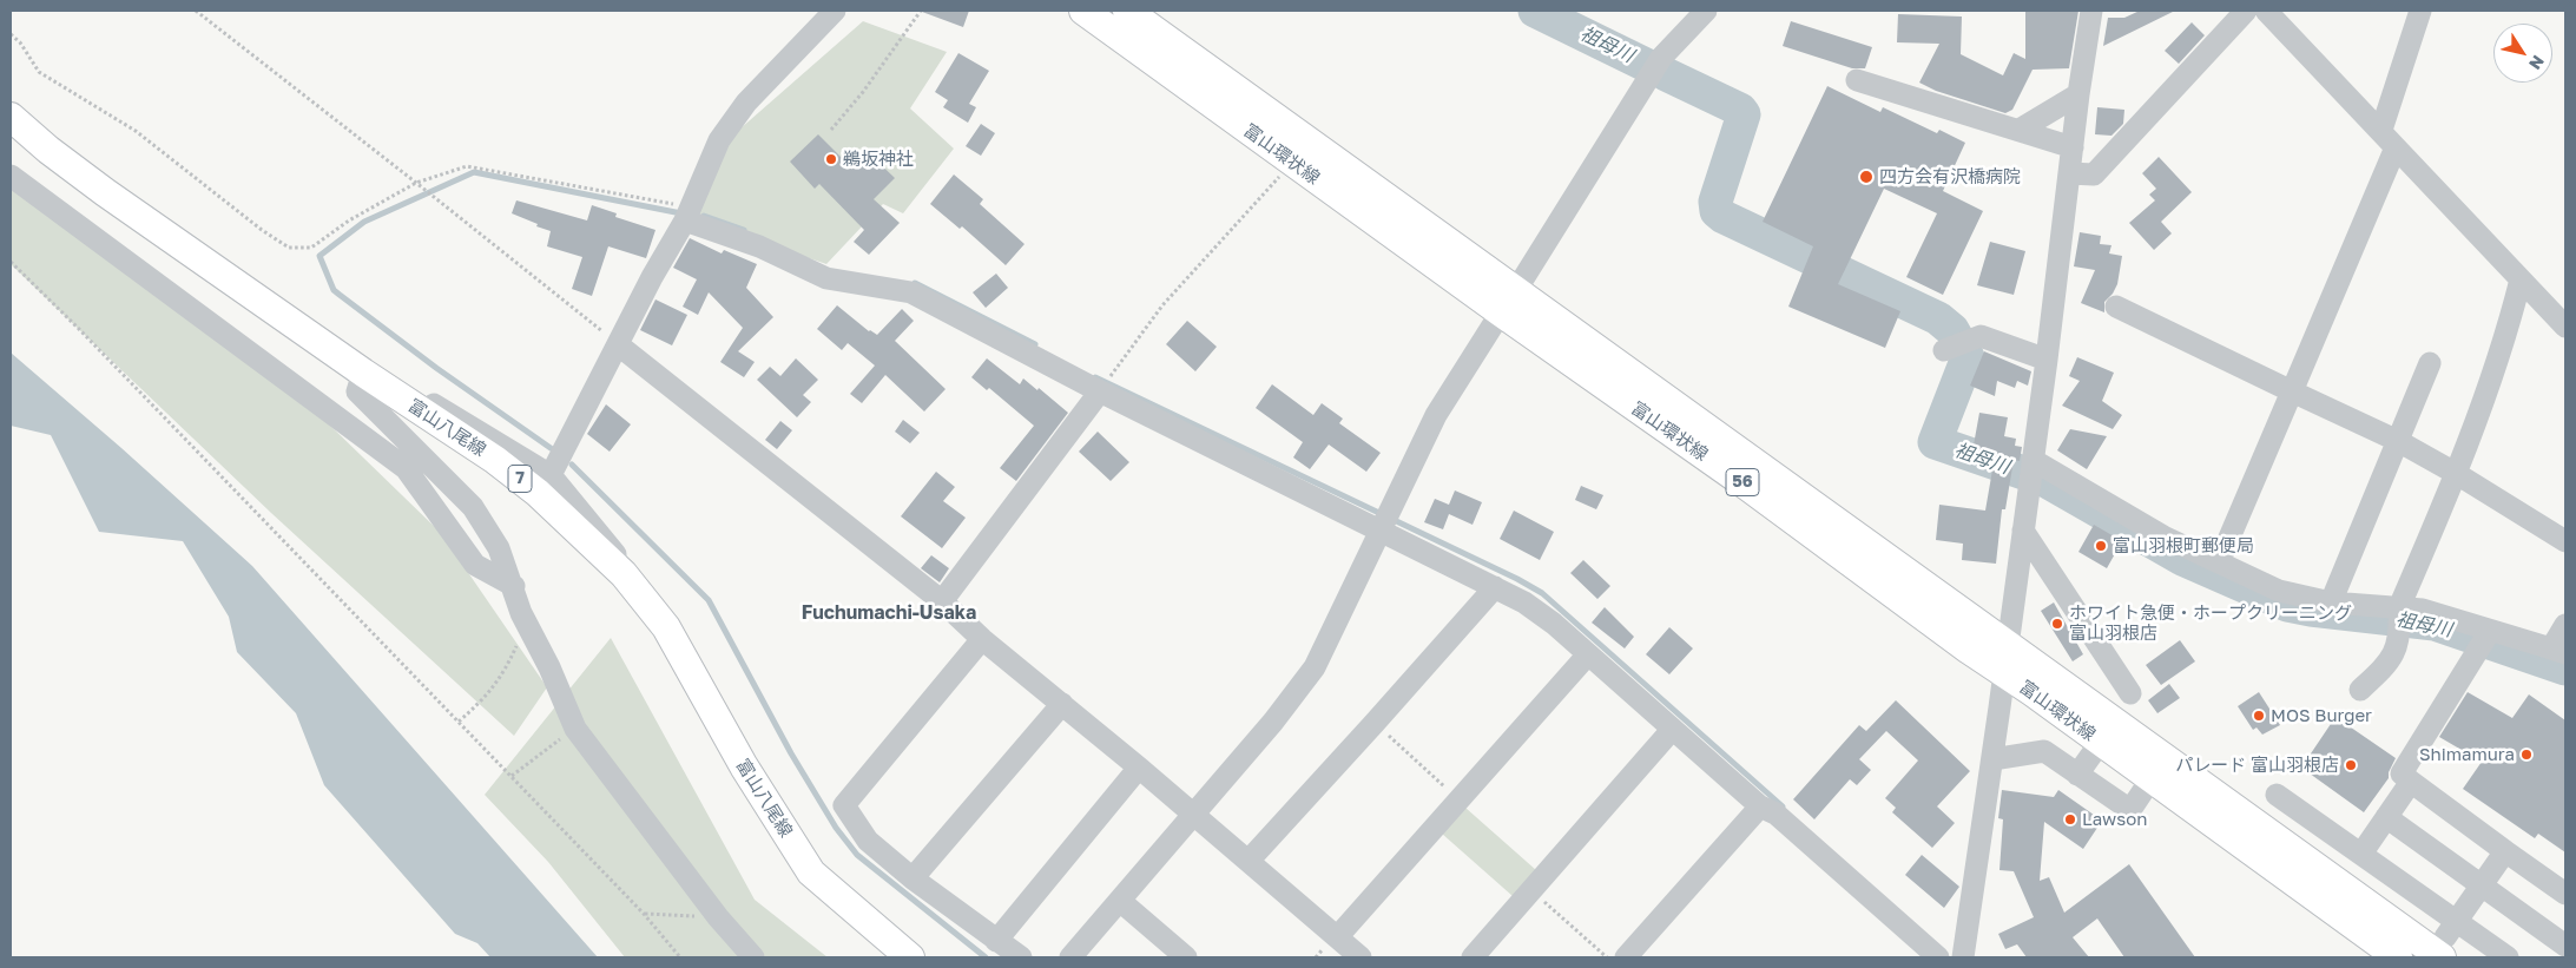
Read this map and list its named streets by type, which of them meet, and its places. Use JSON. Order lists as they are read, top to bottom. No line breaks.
{"streets":{"main road":["富山環状線","富山八尾線","7","56"]},"districts":["Fuchumachi-Usaka"],"water":["祖母川"],"places":["鵜坂神社","四方会有沢橋病院","富山羽根町郵便局","ホワイト急便・ホープクリーニング 富山羽根店","MOS Burger","Shimamura","パレード 富山羽根店","Lawson"],"north":"bottom right"}
